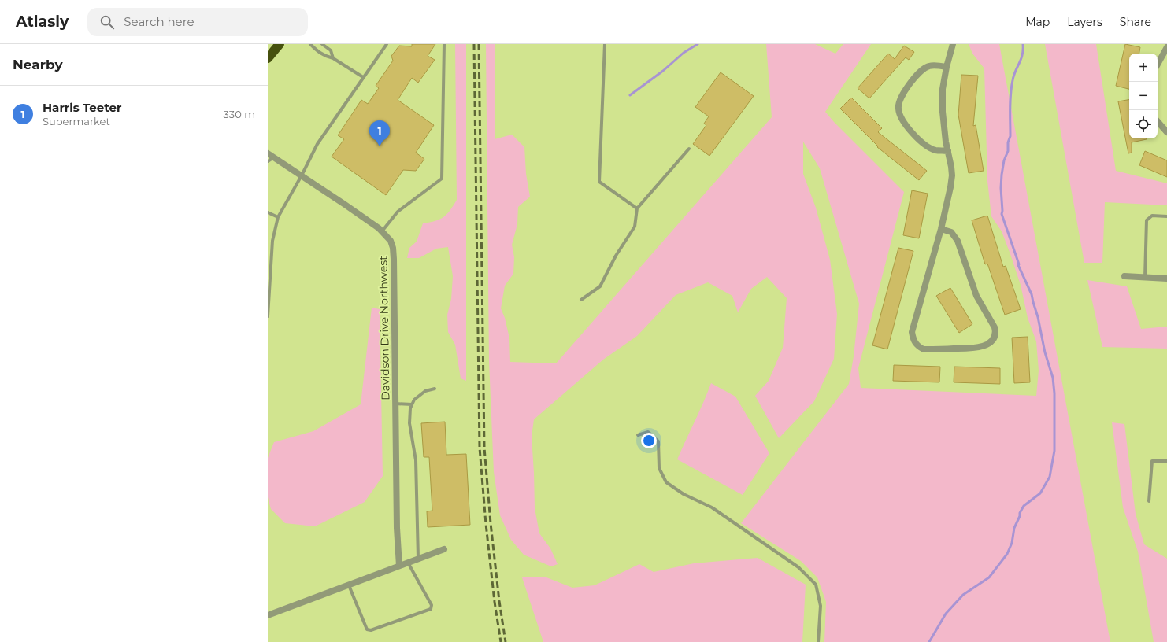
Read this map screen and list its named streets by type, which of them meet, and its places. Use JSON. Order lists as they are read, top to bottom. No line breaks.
{"streets":{"street":["Davidson Drive Northwest"]},"page":{"header":"Atlasly","search":"Search here","nav":["Map","Layers","Share"],"heading":"Nearby","map_buttons":["+","−"],"list":[{"mark":"1","name":"Harris Teeter","note":"Supermarket","value":"330 m"}],"pins":"1"}}
